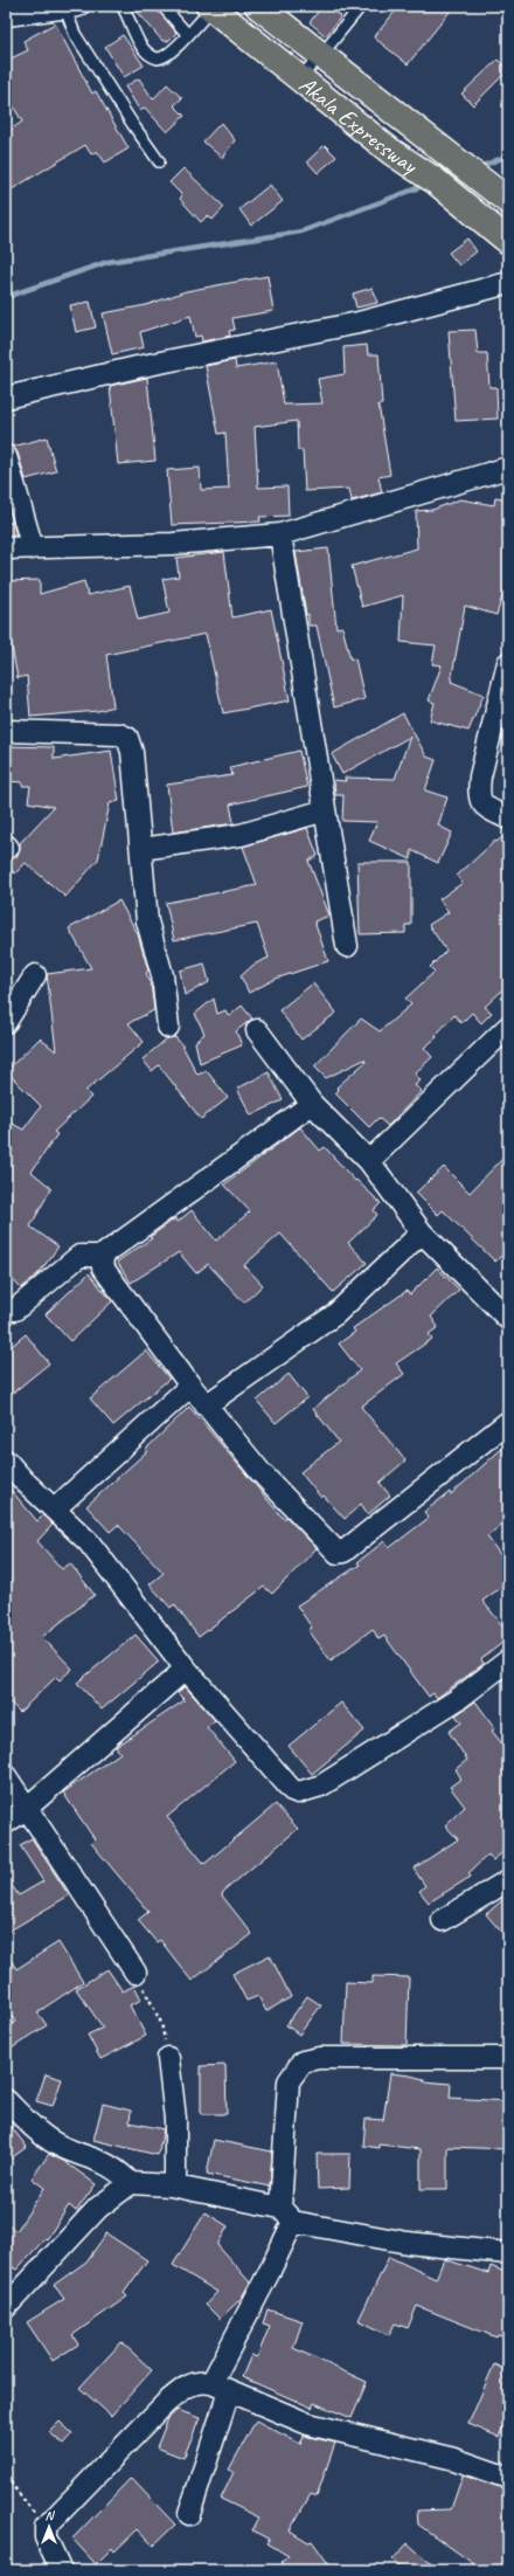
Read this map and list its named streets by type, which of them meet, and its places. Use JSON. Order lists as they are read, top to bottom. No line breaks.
{"streets":{"main road":["Akala Expressway"]},"north":"top"}
